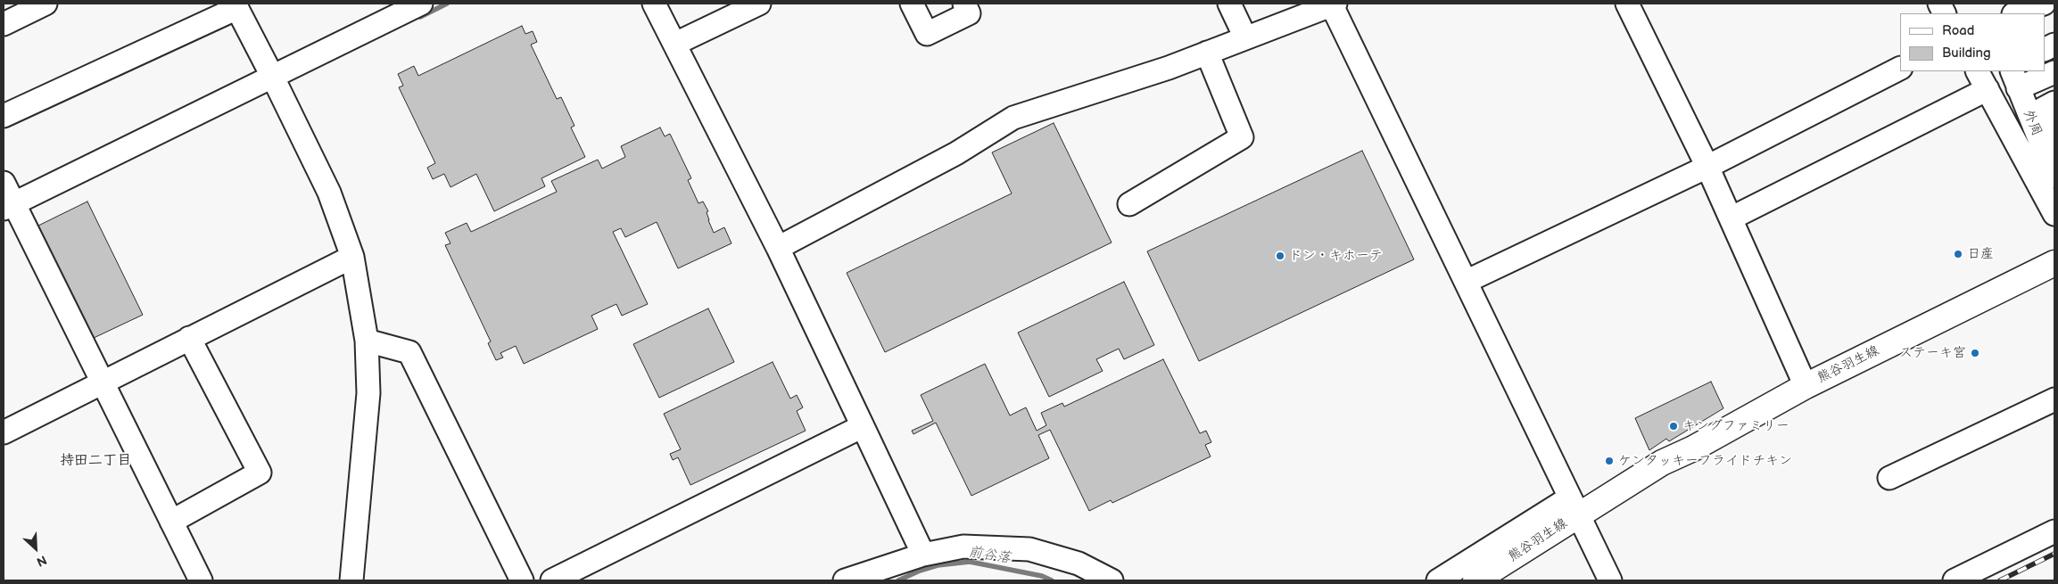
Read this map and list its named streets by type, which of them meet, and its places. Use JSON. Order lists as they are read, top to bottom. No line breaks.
{"streets":{"main road":["熊谷羽生線"],"street":["外周"]},"districts":["持田二丁目"],"water":["前谷落"],"places":["日産","ドン・キホーテ","ステーキ宮","キングファミリー","ケンタッキーフライドチキン"],"legend":["Road","Building"],"north":"bottom right"}
